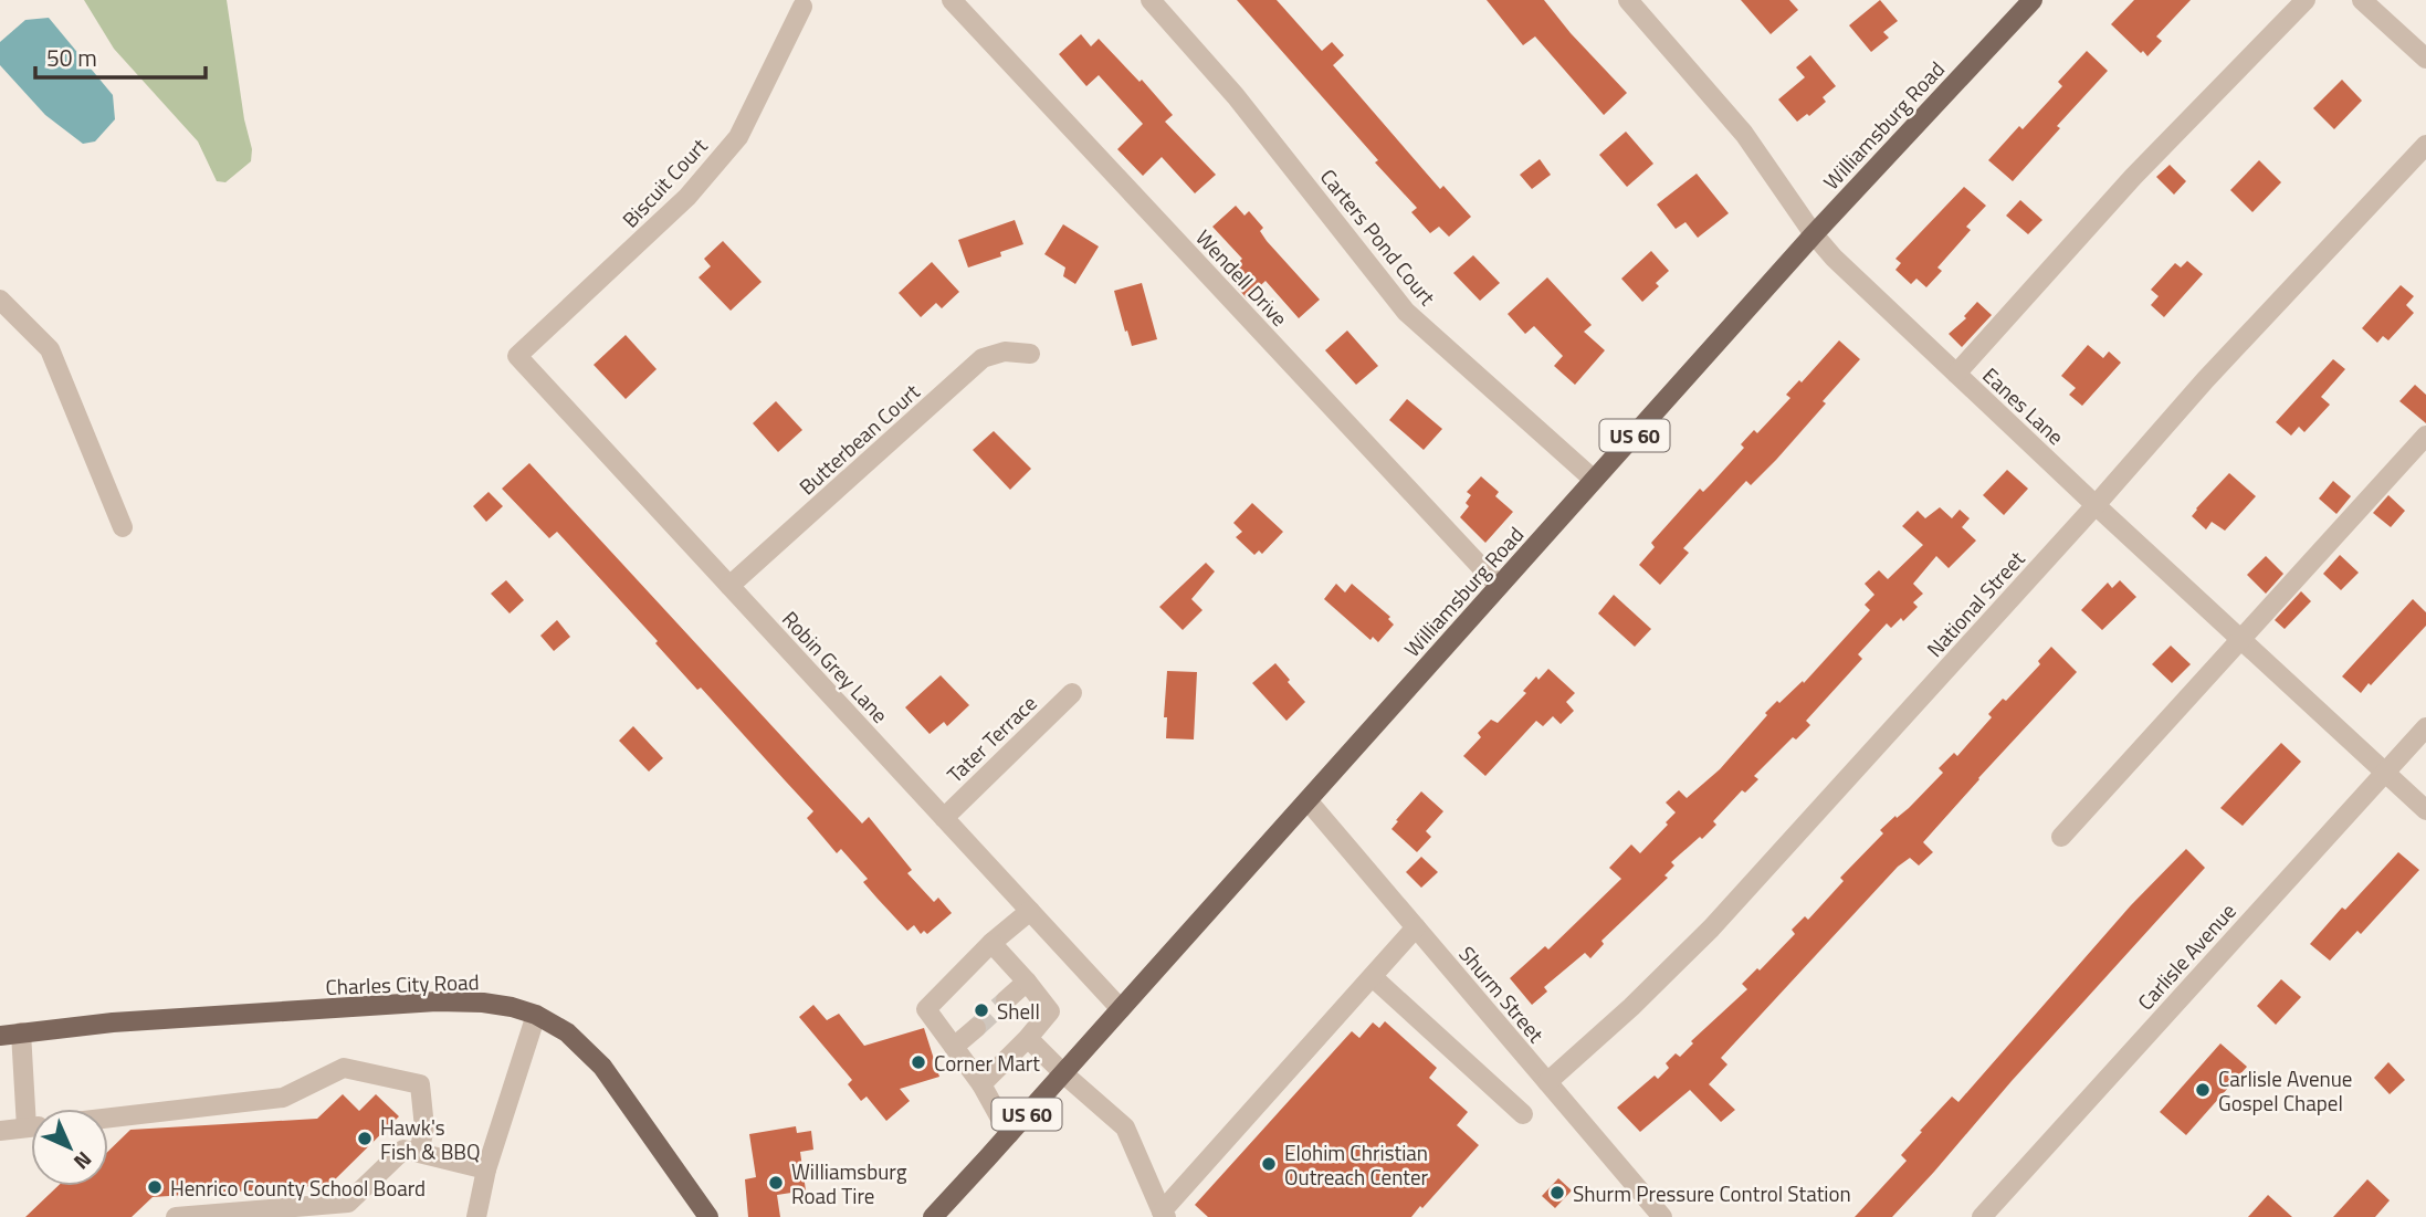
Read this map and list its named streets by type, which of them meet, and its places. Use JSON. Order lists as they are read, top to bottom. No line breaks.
{"streets":{"main road":["Williamsburg Road","US 60","Charles City Road"],"street":["Biscuit Court","Carters Pond Court","Wendell Drive","Eanes Lane","Butterbean Court","National Street","Robin Grey Lane","Tater Terrace","Carlisle Avenue","Shurm Street"]},"crossings":[["Williamsburg Road","Carters Pond Court"],["Williamsburg Road","Wendell Drive"],["Williamsburg Road","Eanes Lane"],["Williamsburg Road","Robin Grey Lane"],["Williamsburg Road","Shurm Street"],["Biscuit Court","Robin Grey Lane"],["Eanes Lane","National Street"],["Eanes Lane","Carlisle Avenue"],["Butterbean Court","Robin Grey Lane"],["National Street","Shurm Street"],["Robin Grey Lane","Tater Terrace"]],"places":["Shell","Corner Mart","Carlisle Avenue Gospel Chapel","Hawk's Fish & BBQ","Elohim Christian Outreach Center","Williamsburg Road Tire","Henrico County School Board","Shurm Pressure Control Station"],"scale_bar":"50 m","north":"bottom right"}
